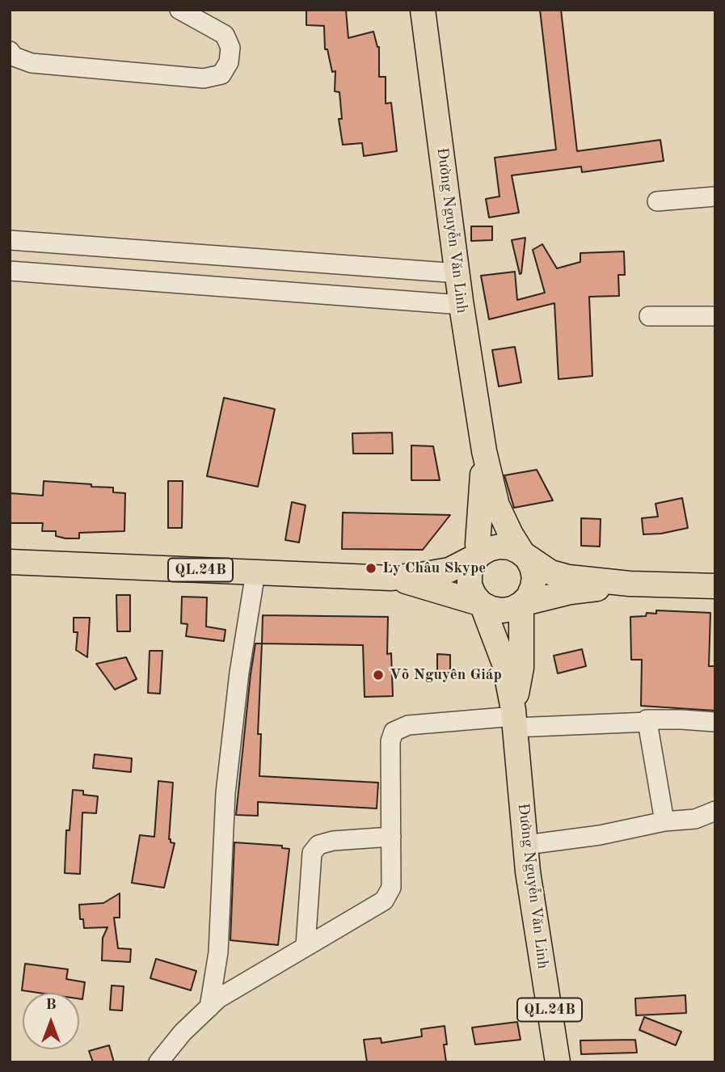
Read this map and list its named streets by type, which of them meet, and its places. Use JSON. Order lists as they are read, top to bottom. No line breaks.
{"streets":{"main road":["Đường Nguyễn Văn Linh","QL.24B"]},"crossings":[["Đường Nguyễn Văn Linh","QL.24B"]],"places":["Ly Châu Skype","Võ Nguyên Giáp"],"north":"top"}
